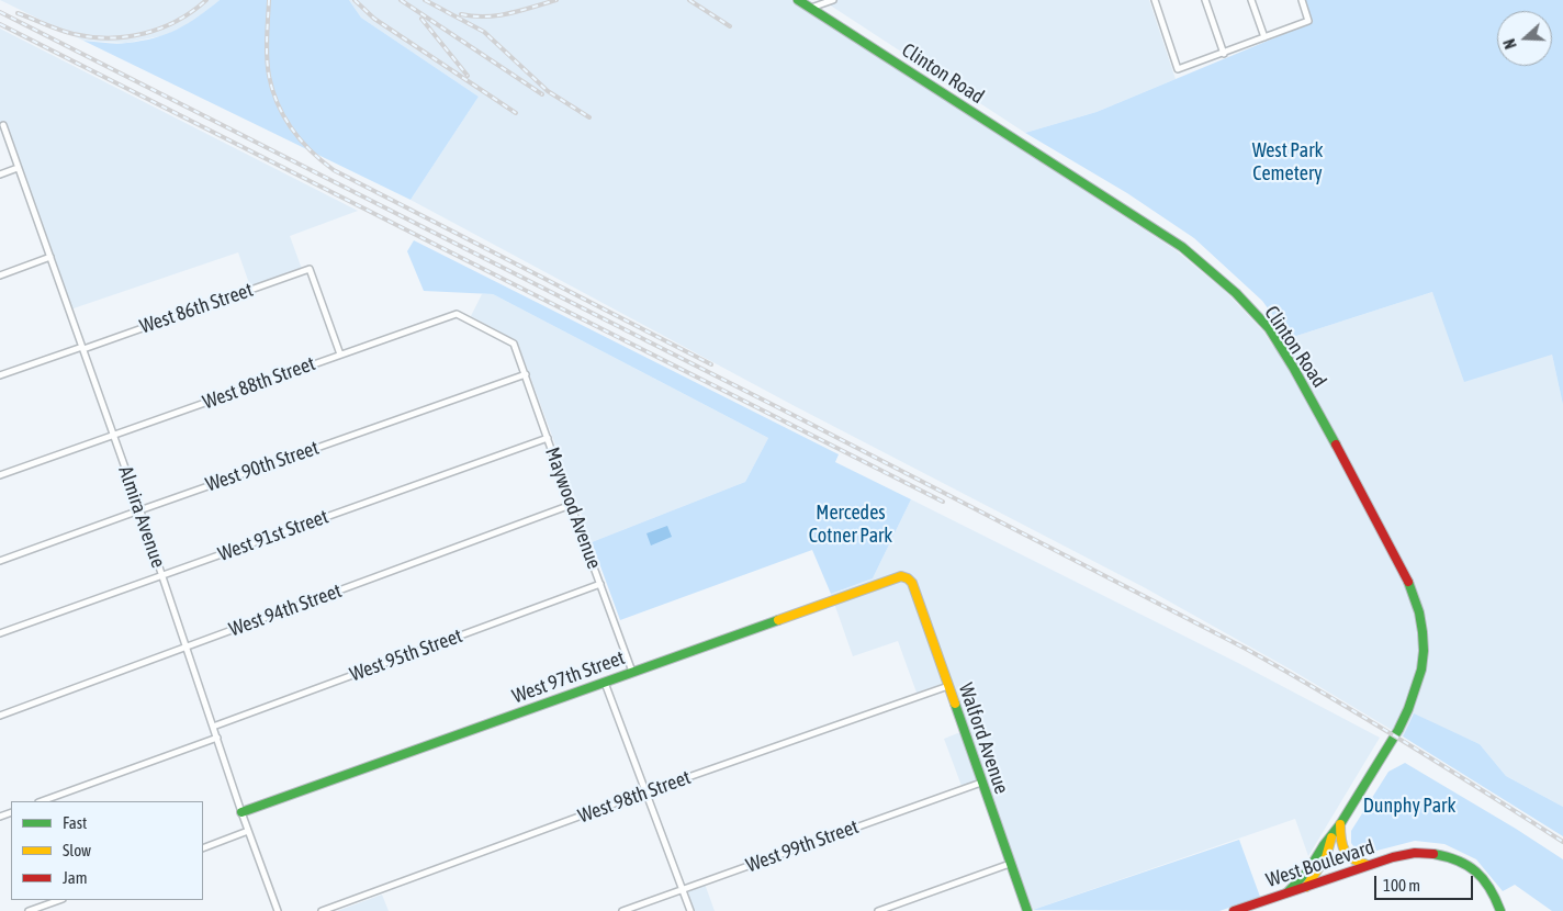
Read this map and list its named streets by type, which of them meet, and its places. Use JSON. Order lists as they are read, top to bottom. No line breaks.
{"streets":{"street":["Clinton Road","West 86th Street","West 88th Street","West 90th Street","Maywood Avenue","Almira Avenue","West 91st Street","West 94th Street","West 95th Street","West 97th Street","Walford Avenue","West 98th Street","West 99th Street","West Boulevard"]},"crossings":[["Clinton Road","West Boulevard"],["West 86th Street","West 88th Street"],["West 86th Street","Almira Avenue"],["West 88th Street","Maywood Avenue"],["West 88th Street","Almira Avenue"],["West 90th Street","Maywood Avenue"],["West 90th Street","Almira Avenue"],["Maywood Avenue","West 91st Street"],["Maywood Avenue","West 94th Street"],["Maywood Avenue","West 95th Street"],["Maywood Avenue","West 97th Street"],["Almira Avenue","West 91st Street"],["Almira Avenue","West 94th Street"],["Almira Avenue","West 95th Street"],["Almira Avenue","West 97th Street"],["West 97th Street","Walford Avenue"],["Walford Avenue","West 98th Street"],["Walford Avenue","West 99th Street"]],"parks":["West Park Cemetery","Mercedes Cotner Park","Dunphy Park"],"legend":["Fast","Slow","Jam"],"scale_bar":"100 m","north":"left"}
